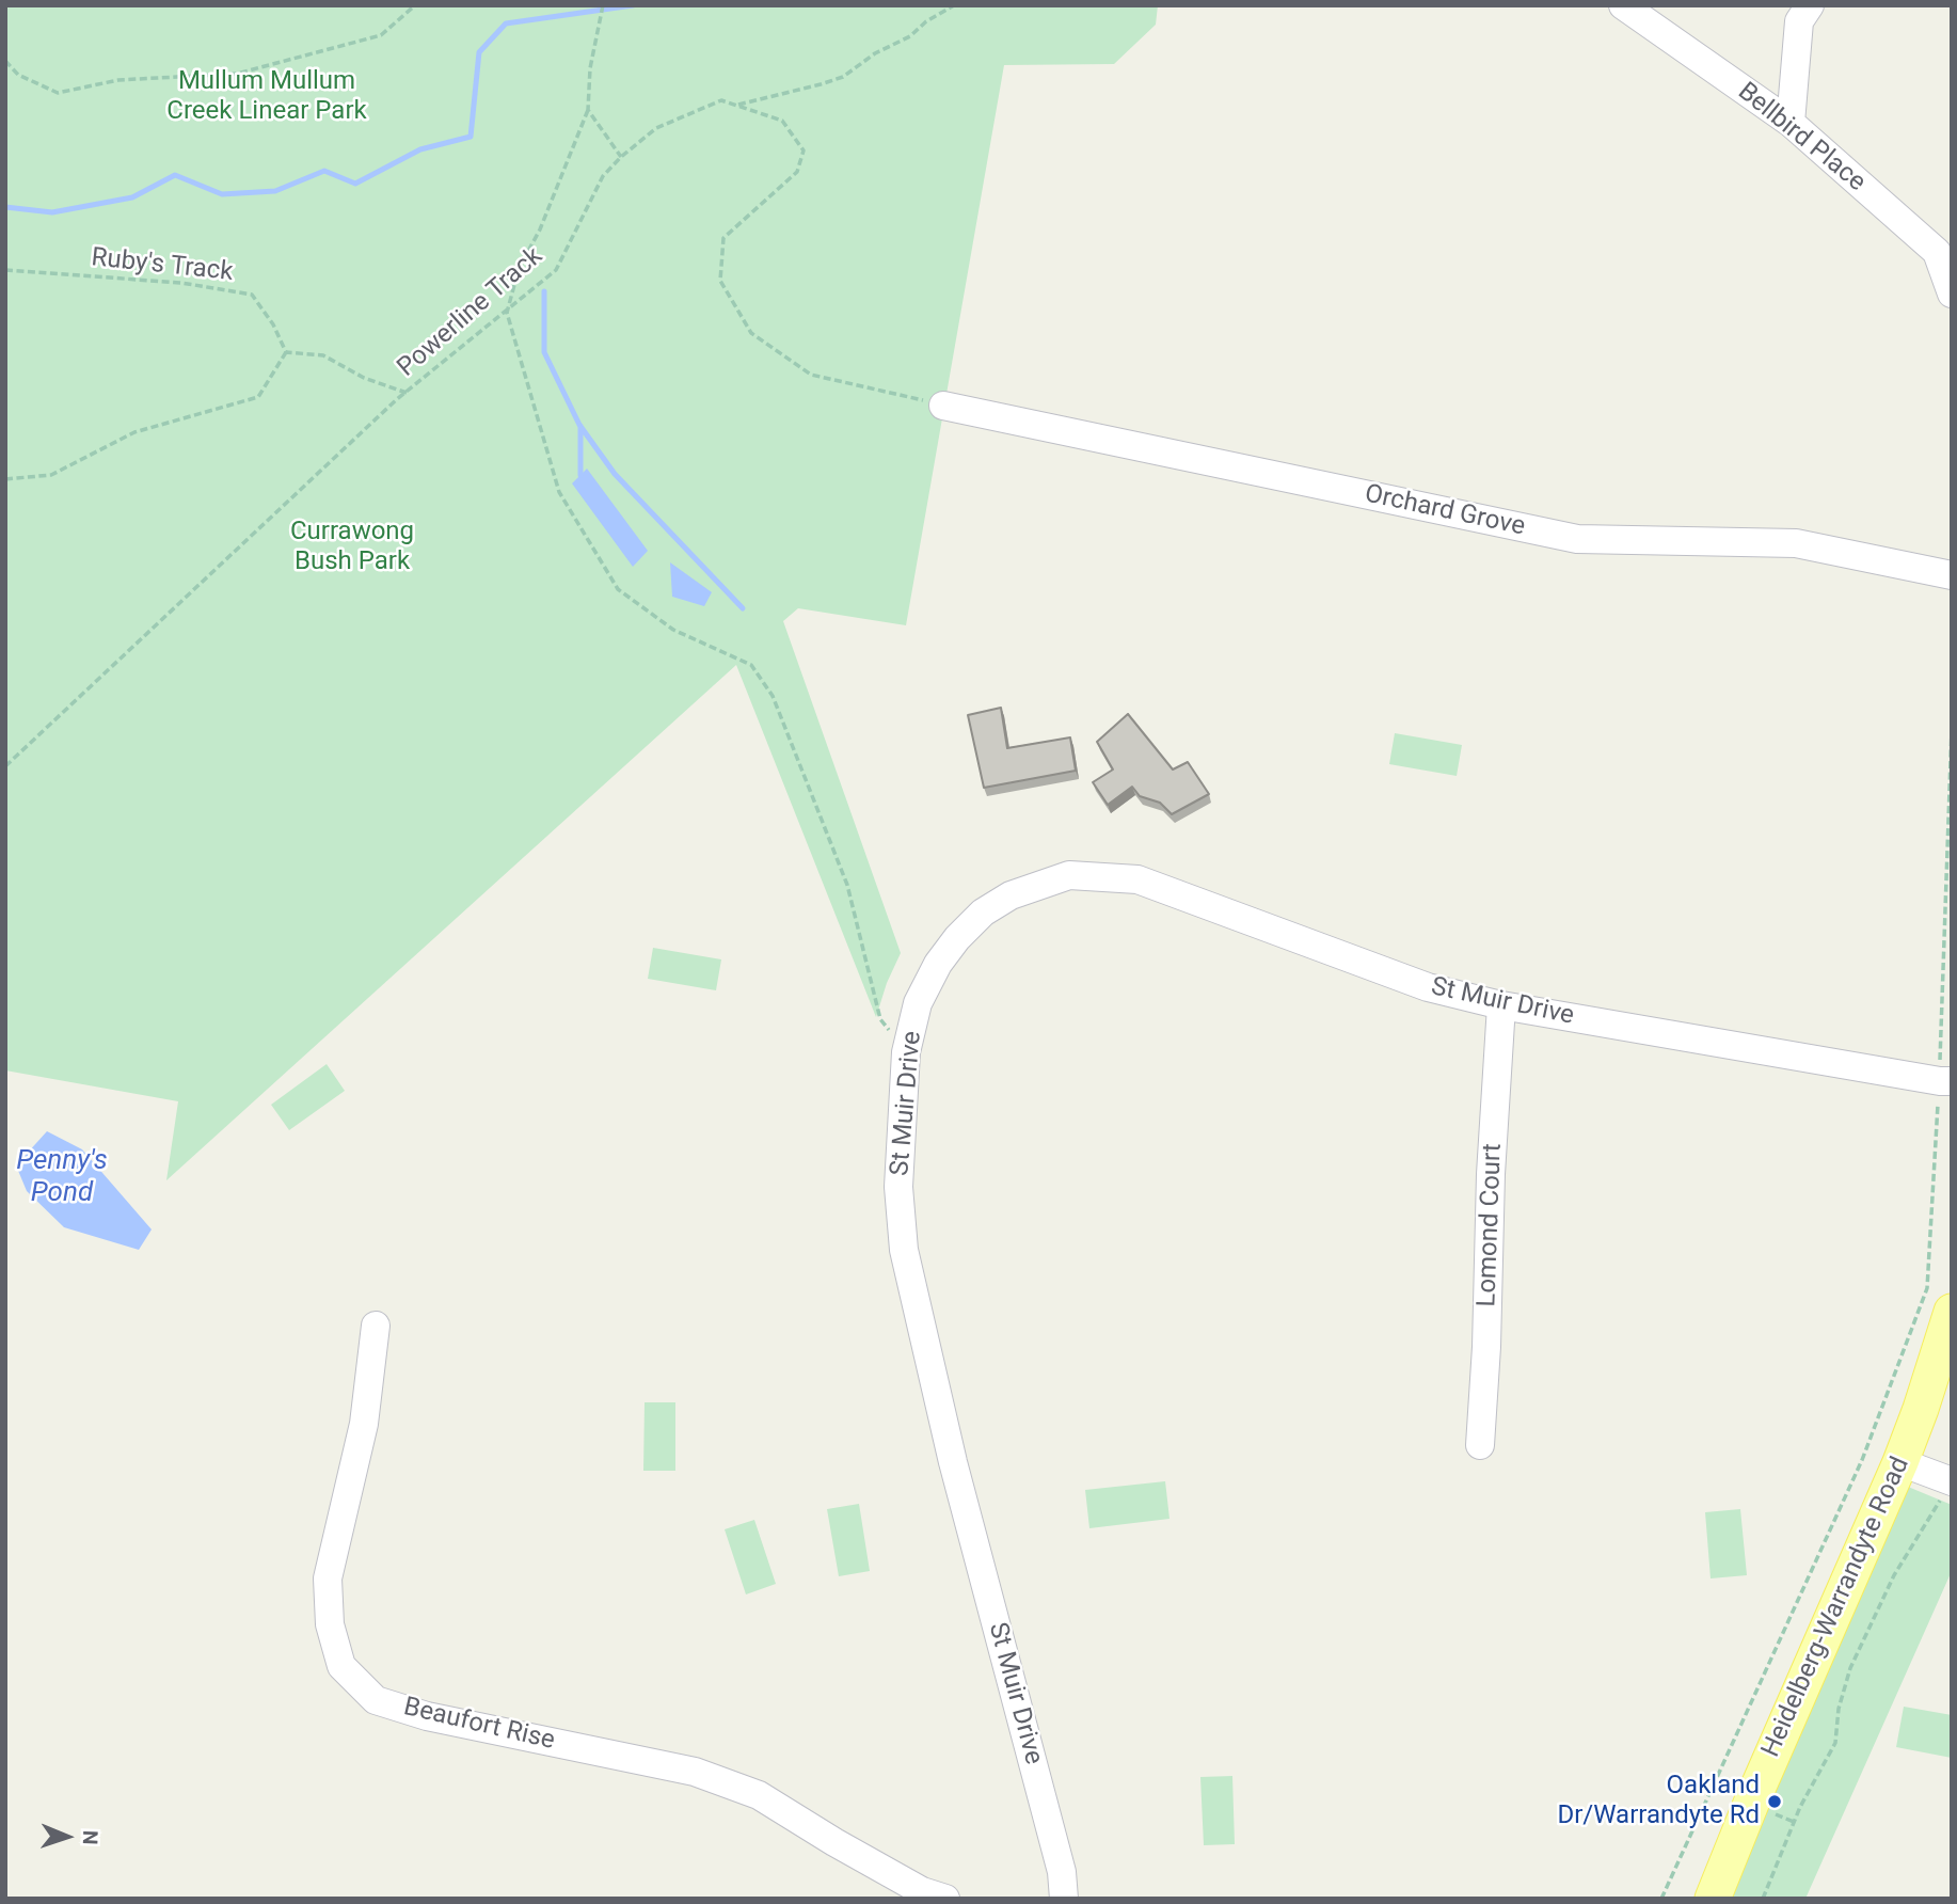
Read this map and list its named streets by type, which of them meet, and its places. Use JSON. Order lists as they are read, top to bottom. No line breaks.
{"streets":{"main road":["Heidelberg-Warrandyte Road"],"street":["Bellbird Place","Orchard Grove","St Muir Drive","Lomond Court","Beaufort Rise"],"path":["Ruby's Track","Powerline Track"]},"crossings":[["Powerline Track","Orchard Grove"],["St Muir Drive","Lomond Court"]],"water":["Penny's Pond"],"parks":["Mullum Mullum Creek Linear Park","Currawong Bush Park"],"places":["Oakland Dr/Warrandyte Rd"],"north":"right"}
